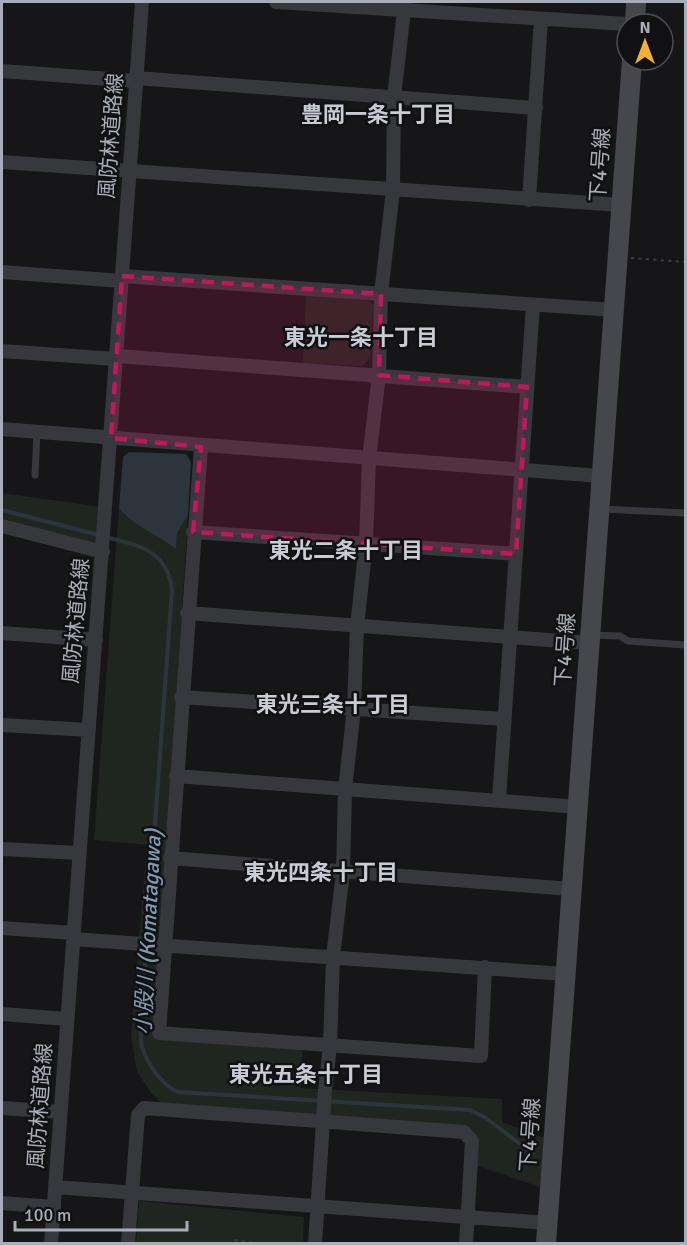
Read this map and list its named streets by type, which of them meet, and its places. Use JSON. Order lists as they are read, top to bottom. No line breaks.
{"streets":{"street":["風防林道路線","下4号線"]},"districts":["豊岡一条十丁目","東光一条十丁目","東光二条十丁目","東光三条十丁目","東光四条十丁目","東光五条十丁目"],"water":["小股川 (Komatagawa)"],"scale_bar":"100 m","north":"top"}
